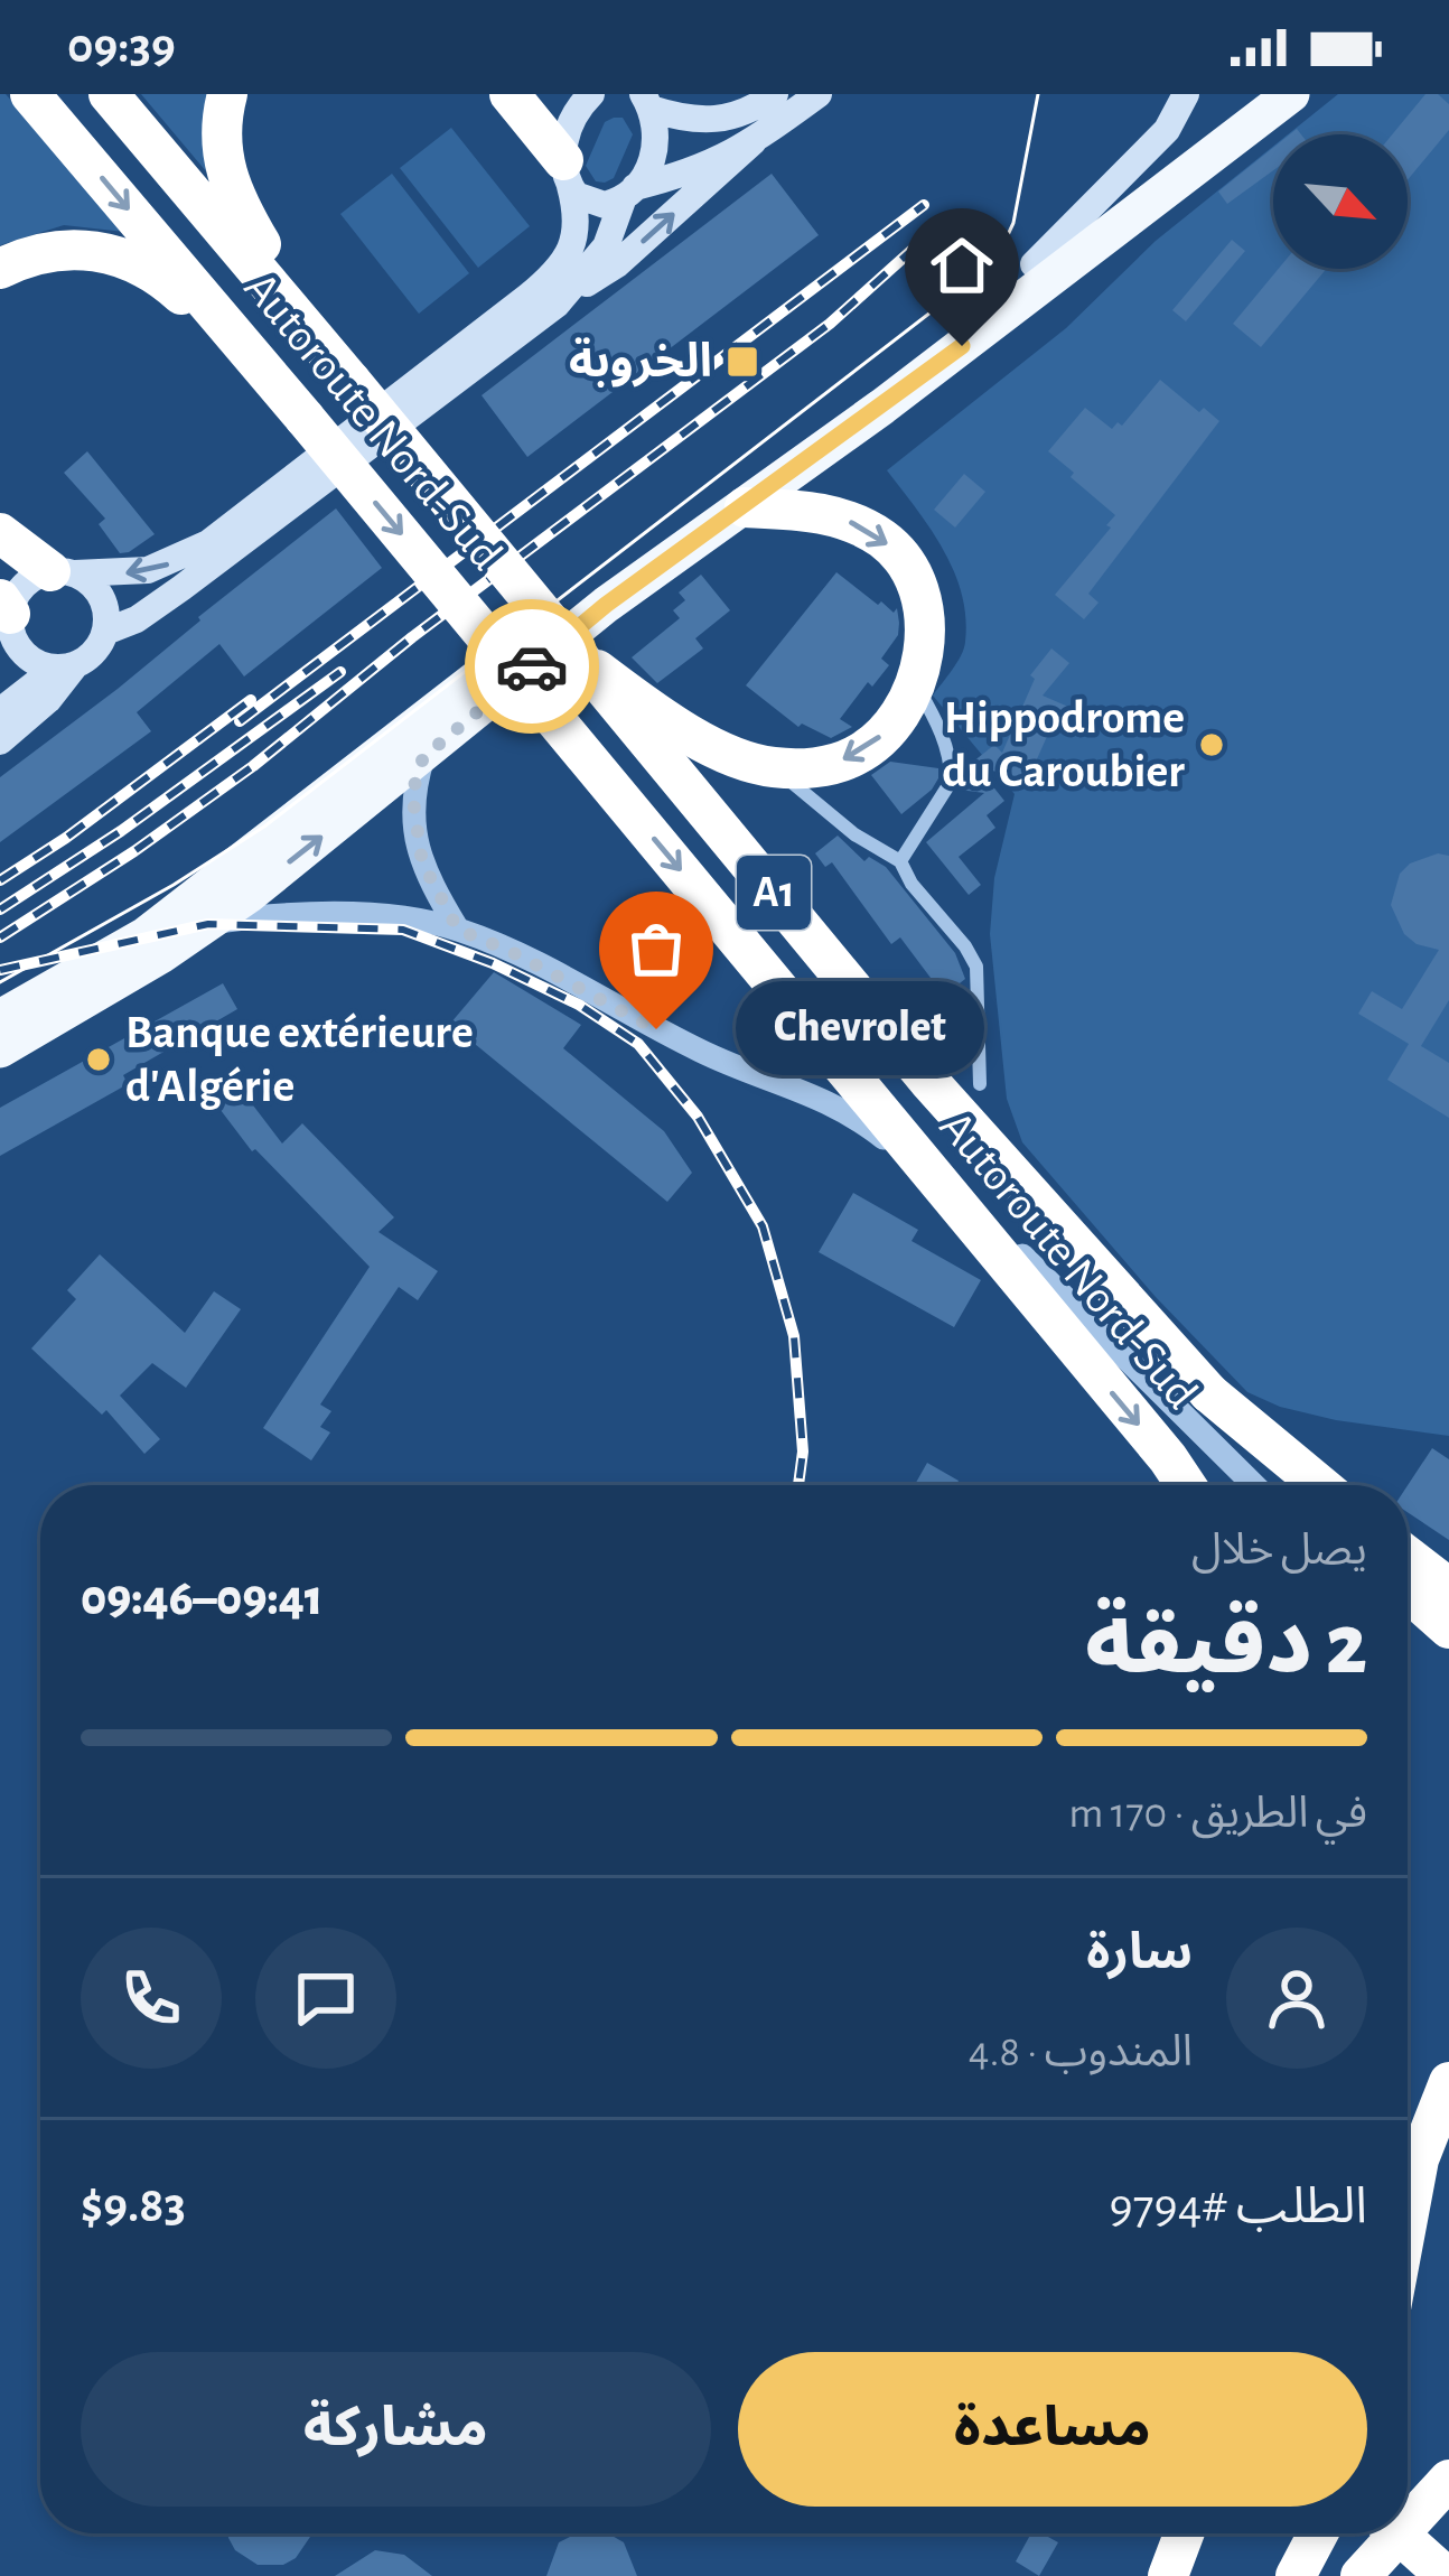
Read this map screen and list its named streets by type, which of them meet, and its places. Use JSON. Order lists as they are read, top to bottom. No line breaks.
{"streets":{"highway":["Autoroute Nord-Sud","A1"]},"crossings":[["Autoroute Nord-Sud","A1"]],"places":{"transit":["الخروبة"],"other":["Hippodrome du Caroubier","Chevrolet","Banque extérieure d'Algérie"]},"north":"bottom right","page":{"status":"09:39","bubble":"Chevrolet","heading":["2 دقيقة","يصل خلال","09:41–09:46"],"panel":["سارة","المندوب · 4.8","الطلب #9794","$9.83"],"bar":"في الطريق · 170 m","buttons":["مساعدة","مشاركة"]}}
